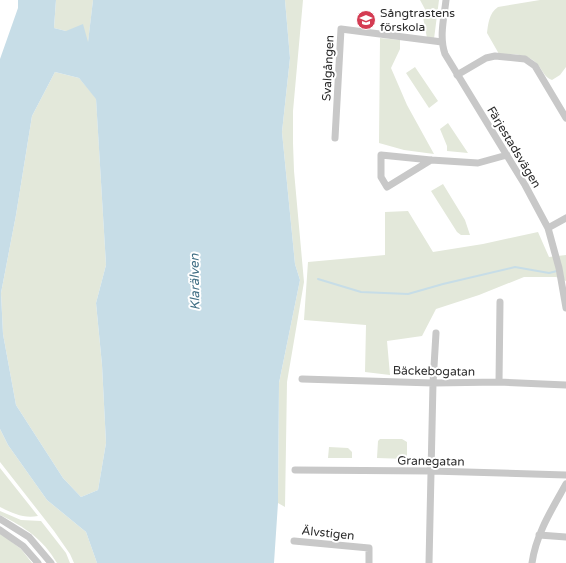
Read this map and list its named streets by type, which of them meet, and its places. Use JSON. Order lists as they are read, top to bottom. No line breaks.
{"streets":{"street":["Svalgången","Färjestadsvägen","Bäckebogatan","Granegatan","Älvstigen"]},"crossings":[["Svalgången","Färjestadsvägen"]],"water":["Klarälven"],"places":{"school or university":["Sångtrastens förskola"]}}
